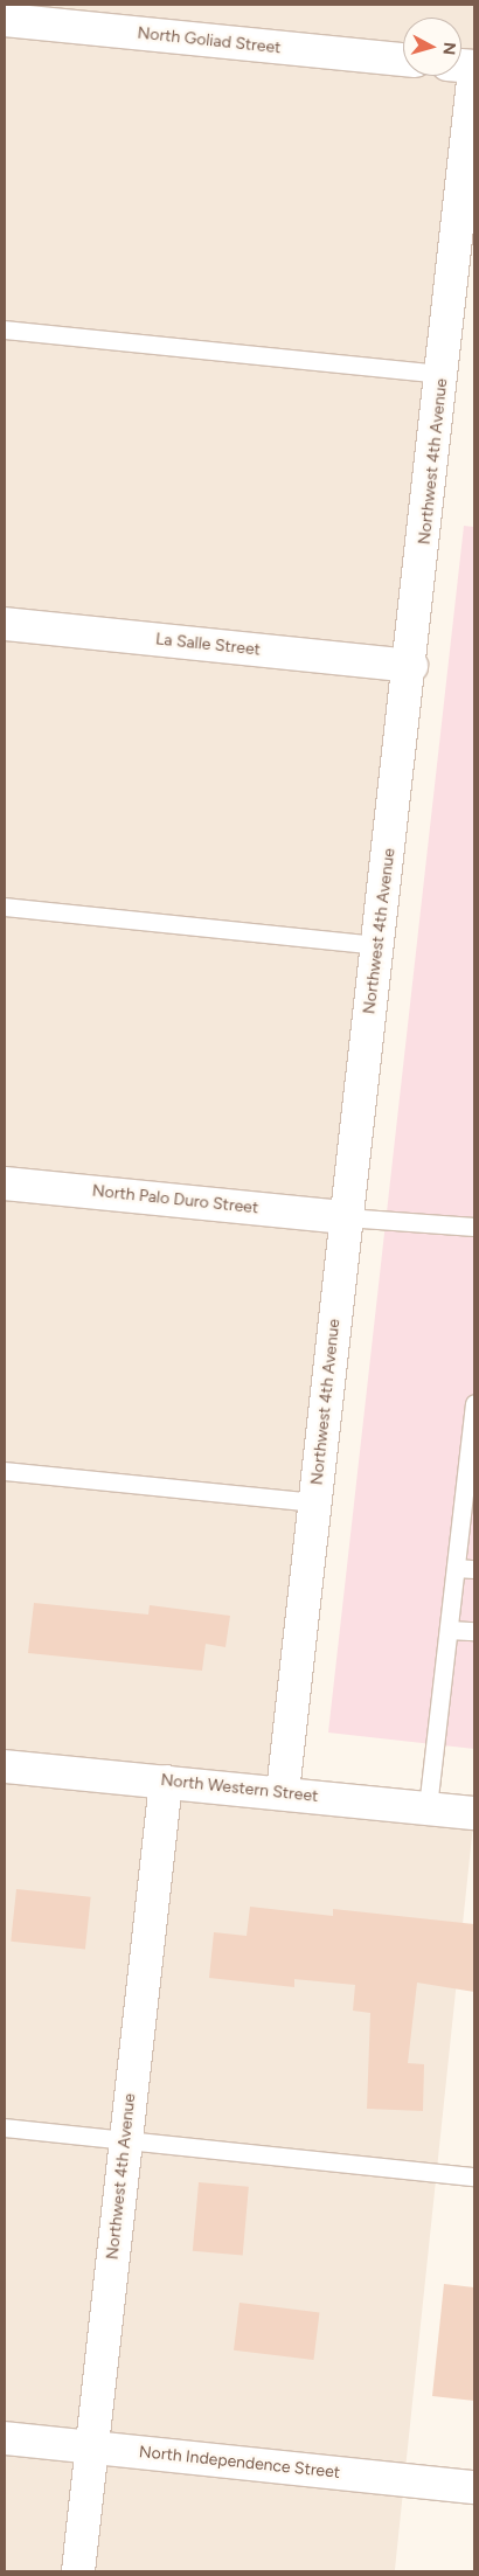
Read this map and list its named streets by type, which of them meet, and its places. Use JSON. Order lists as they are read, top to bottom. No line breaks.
{"streets":{"street":["North Goliad Street","Northwest 4th Avenue","La Salle Street","North Palo Duro Street","North Western Street","North Independence Street"]},"crossings":[["Northwest 4th Avenue","La Salle Street"],["Northwest 4th Avenue","North Palo Duro Street"],["Northwest 4th Avenue","North Western Street"],["Northwest 4th Avenue","North Independence Street"]],"north":"right"}
